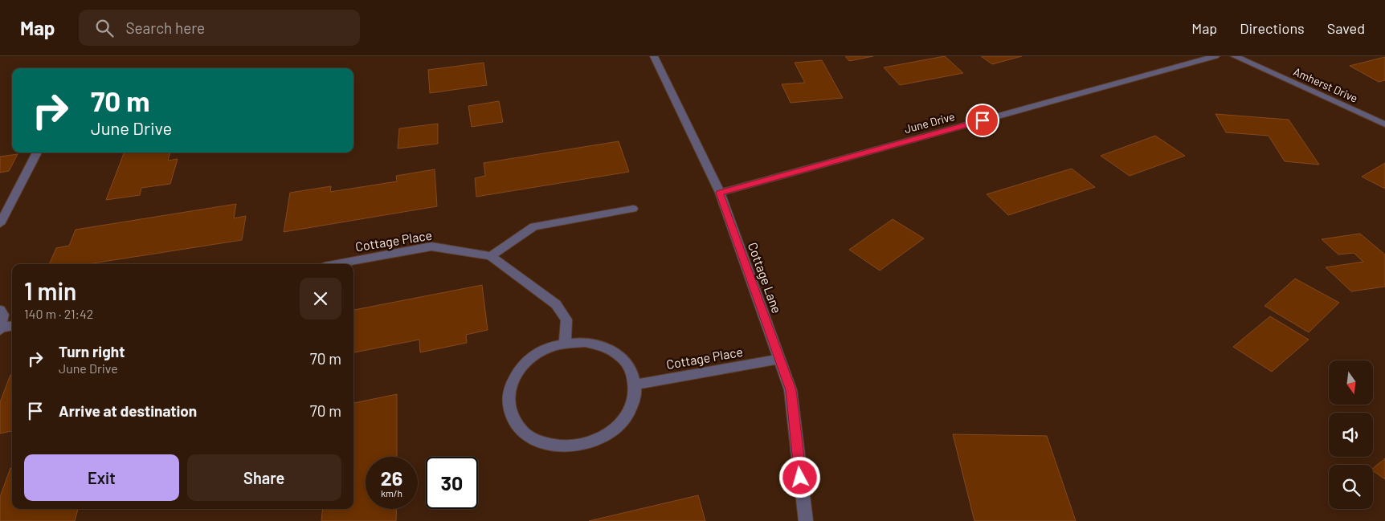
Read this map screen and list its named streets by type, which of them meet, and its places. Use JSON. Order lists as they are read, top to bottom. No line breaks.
{"streets":{"street":["Amherst Drive","June Drive","Cottage Place","Cottage Lane"]},"crossings":[["June Drive","Cottage Lane"],["Cottage Place","Cottage Lane"]],"north":"bottom","page":{"header":"Map","search":"Search here","nav":["Map","Directions","Saved"],"turn":["70 m","June Drive"],"heading":["1 min","140 m · 21:42"],"list":[{"name":"Turn right","note":"June Drive","value":"70 m"},{"name":"Arrive at destination","value":"70 m"}],"buttons":["Exit","Share"],"speed":"26 km/h","limit":"30"}}
